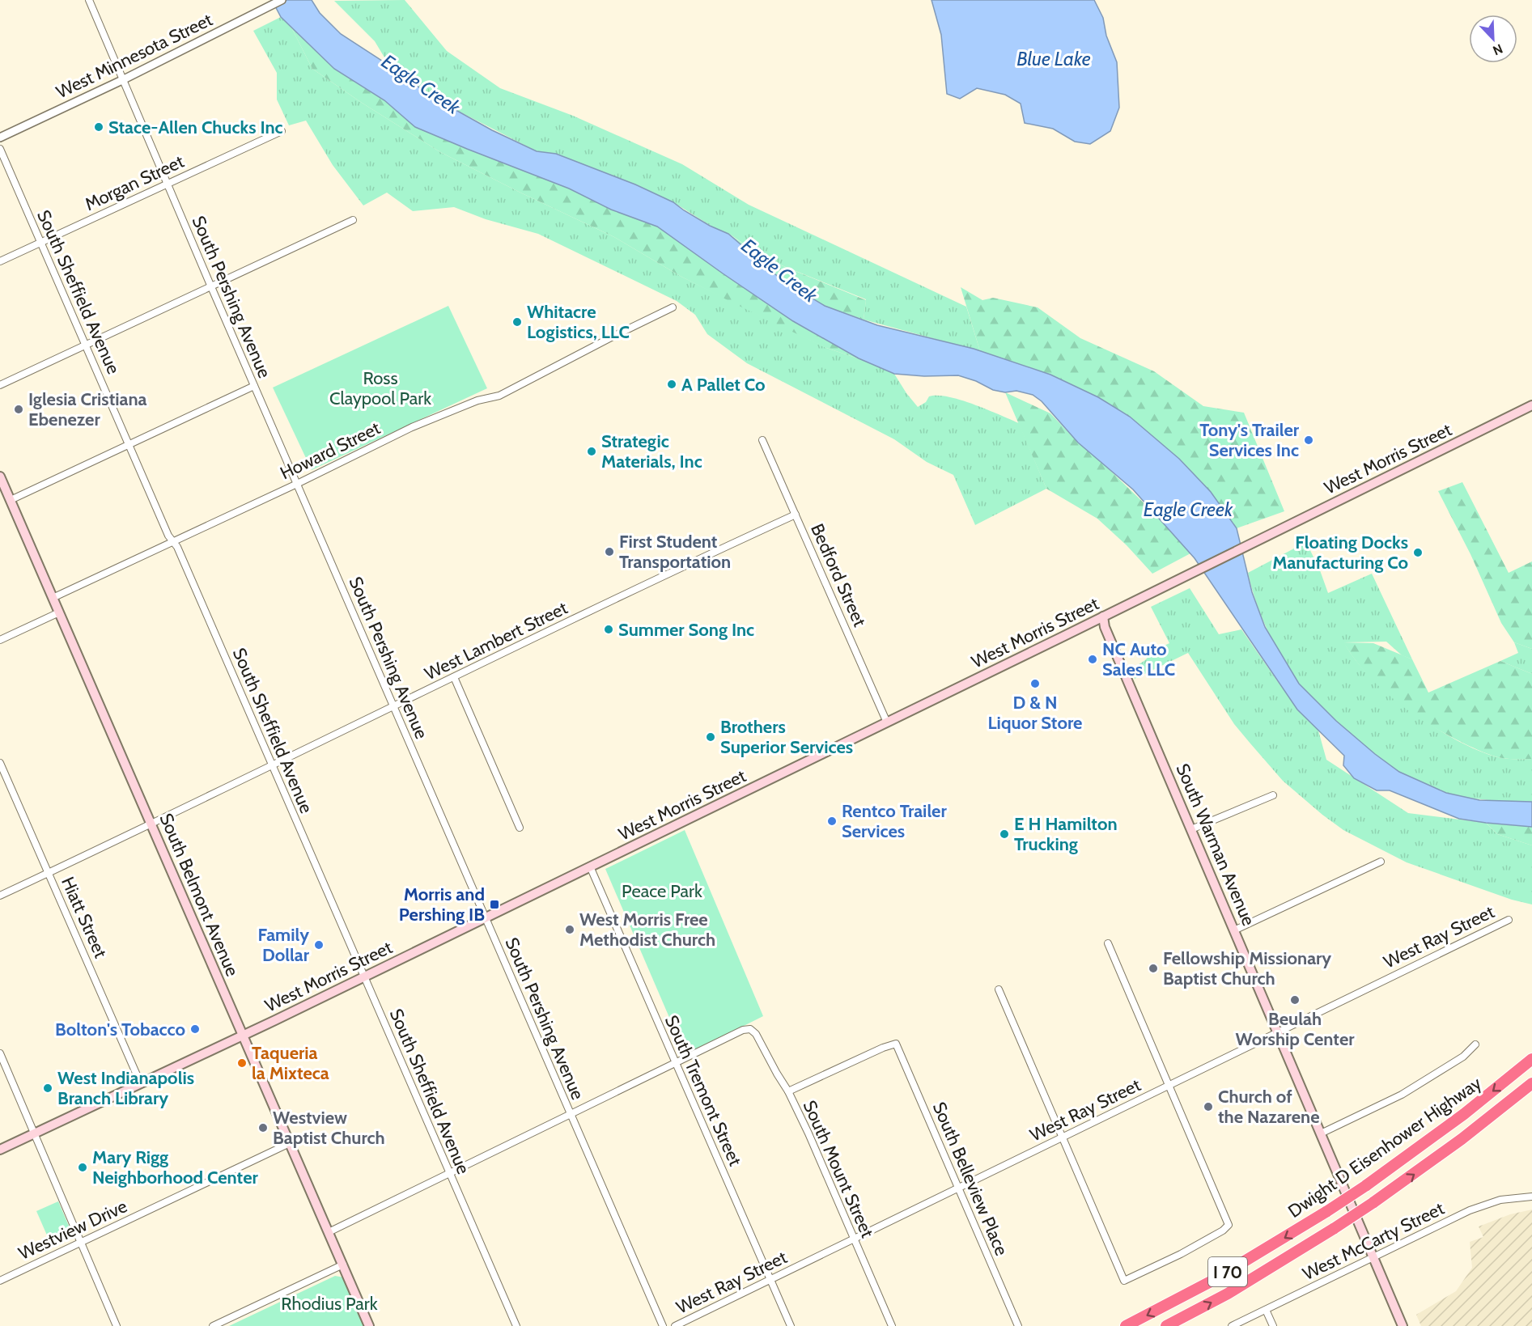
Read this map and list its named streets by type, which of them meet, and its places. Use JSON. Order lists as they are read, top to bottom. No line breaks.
{"streets":{"highway":["Dwight D Eisenhower Highway","I 70"],"main road":["West Morris Street","South Warman Avenue","South Belmont Avenue"],"street":["West Minnesota Street","Morgan Street","South Sheffield Avenue","South Pershing Avenue","Howard Street","Bedford Street","West Lambert Street","Hiatt Street","West Ray Street","South Tremont Street","South Mount Street","South Belleview Place","Westview Drive","West McCarty Street"]},"crossings":[["West Minnesota Street","South Pershing Avenue"],["Morgan Street","South Sheffield Avenue"],["Morgan Street","South Pershing Avenue"],["South Sheffield Avenue","Howard Street"],["South Sheffield Avenue","West Morris Street"],["South Sheffield Avenue","West Lambert Street"],["South Pershing Avenue","Howard Street"],["South Pershing Avenue","West Morris Street"],["South Pershing Avenue","West Lambert Street"],["Howard Street","South Belmont Avenue"],["West Morris Street","Bedford Street"],["West Morris Street","South Warman Avenue"],["West Morris Street","South Belmont Avenue"],["West Morris Street","Hiatt Street"],["West Morris Street","South Tremont Street"],["Bedford Street","West Lambert Street"],["West Lambert Street","South Belmont Avenue"],["West Lambert Street","Hiatt Street"],["South Warman Avenue","West Ray Street"],["South Warman Avenue","West McCarty Street"],["South Belmont Avenue","Westview Drive"],["West Ray Street","South Tremont Street"],["West Ray Street","South Mount Street"],["West Ray Street","South Belleview Place"],["South Tremont Street","South Mount Street"],["South Mount Street","South Belleview Place"]],"water":["Blue Lake","Eagle Creek"],"parks":["Ross Claypool Park","Peace Park","Rhodius Park"],"places":{"other":["Stace-Allen Chucks Inc","Whitacre Logistics, LLC","A Pallet Co","Iglesia Cristiana Ebenezer","Tony's Trailer Services Inc","Strategic Materials, Inc","First Student Transportation","Floating Docks Manufacturing Co","Summer Song Inc","NC Auto Sales LLC","D & N Liquor Store","Brothers Superior Services","Rentco Trailer Services","E H Hamilton Trucking","West Morris Free Methodist Church","Family Dollar","Fellowship Missionary Baptist Church","Beulah Worship Center","Bolton's Tobacco","Taqueria la Mixteca","West Indianapolis Branch Library","Church of the Nazarene","Westview Baptist Church","Mary Rigg Neighborhood Center"],"transit":["Morris and Pershing IB"]},"north":"bottom right"}
